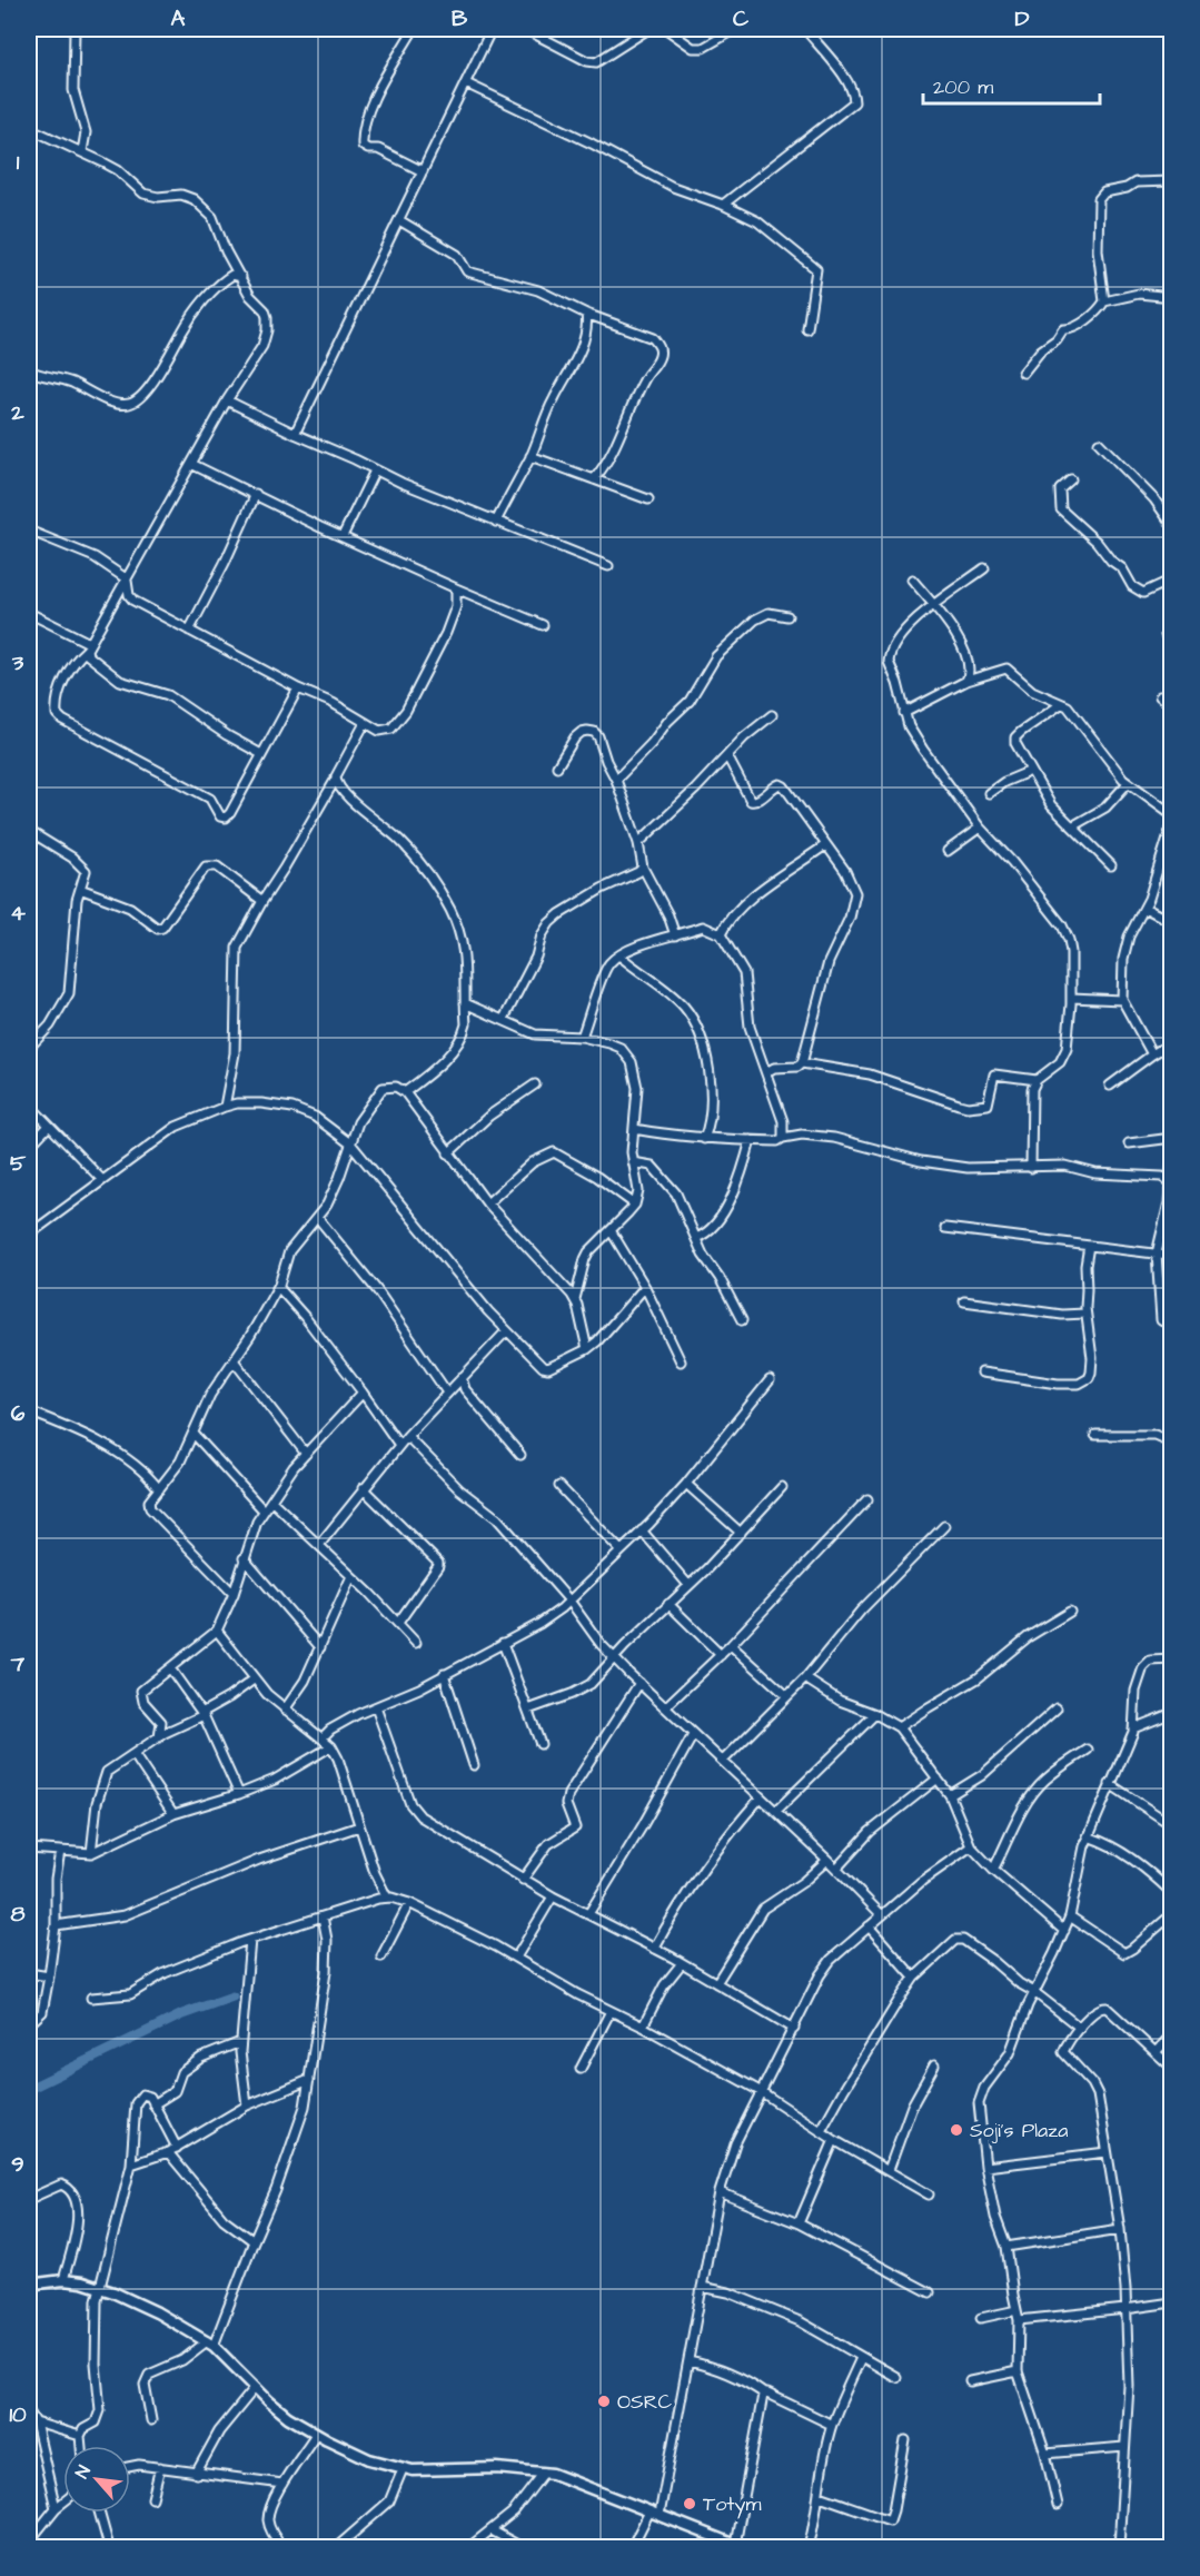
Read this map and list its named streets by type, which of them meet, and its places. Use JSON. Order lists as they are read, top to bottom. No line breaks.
{"places":["Soji's Plaza","OSRC","Totym"],"scale_bar":"200 m","north":"top left","grid":{"columns":["A","B","C","D"],"rows":["1","2","3","4","5","6","7","8","9","10"]}}
